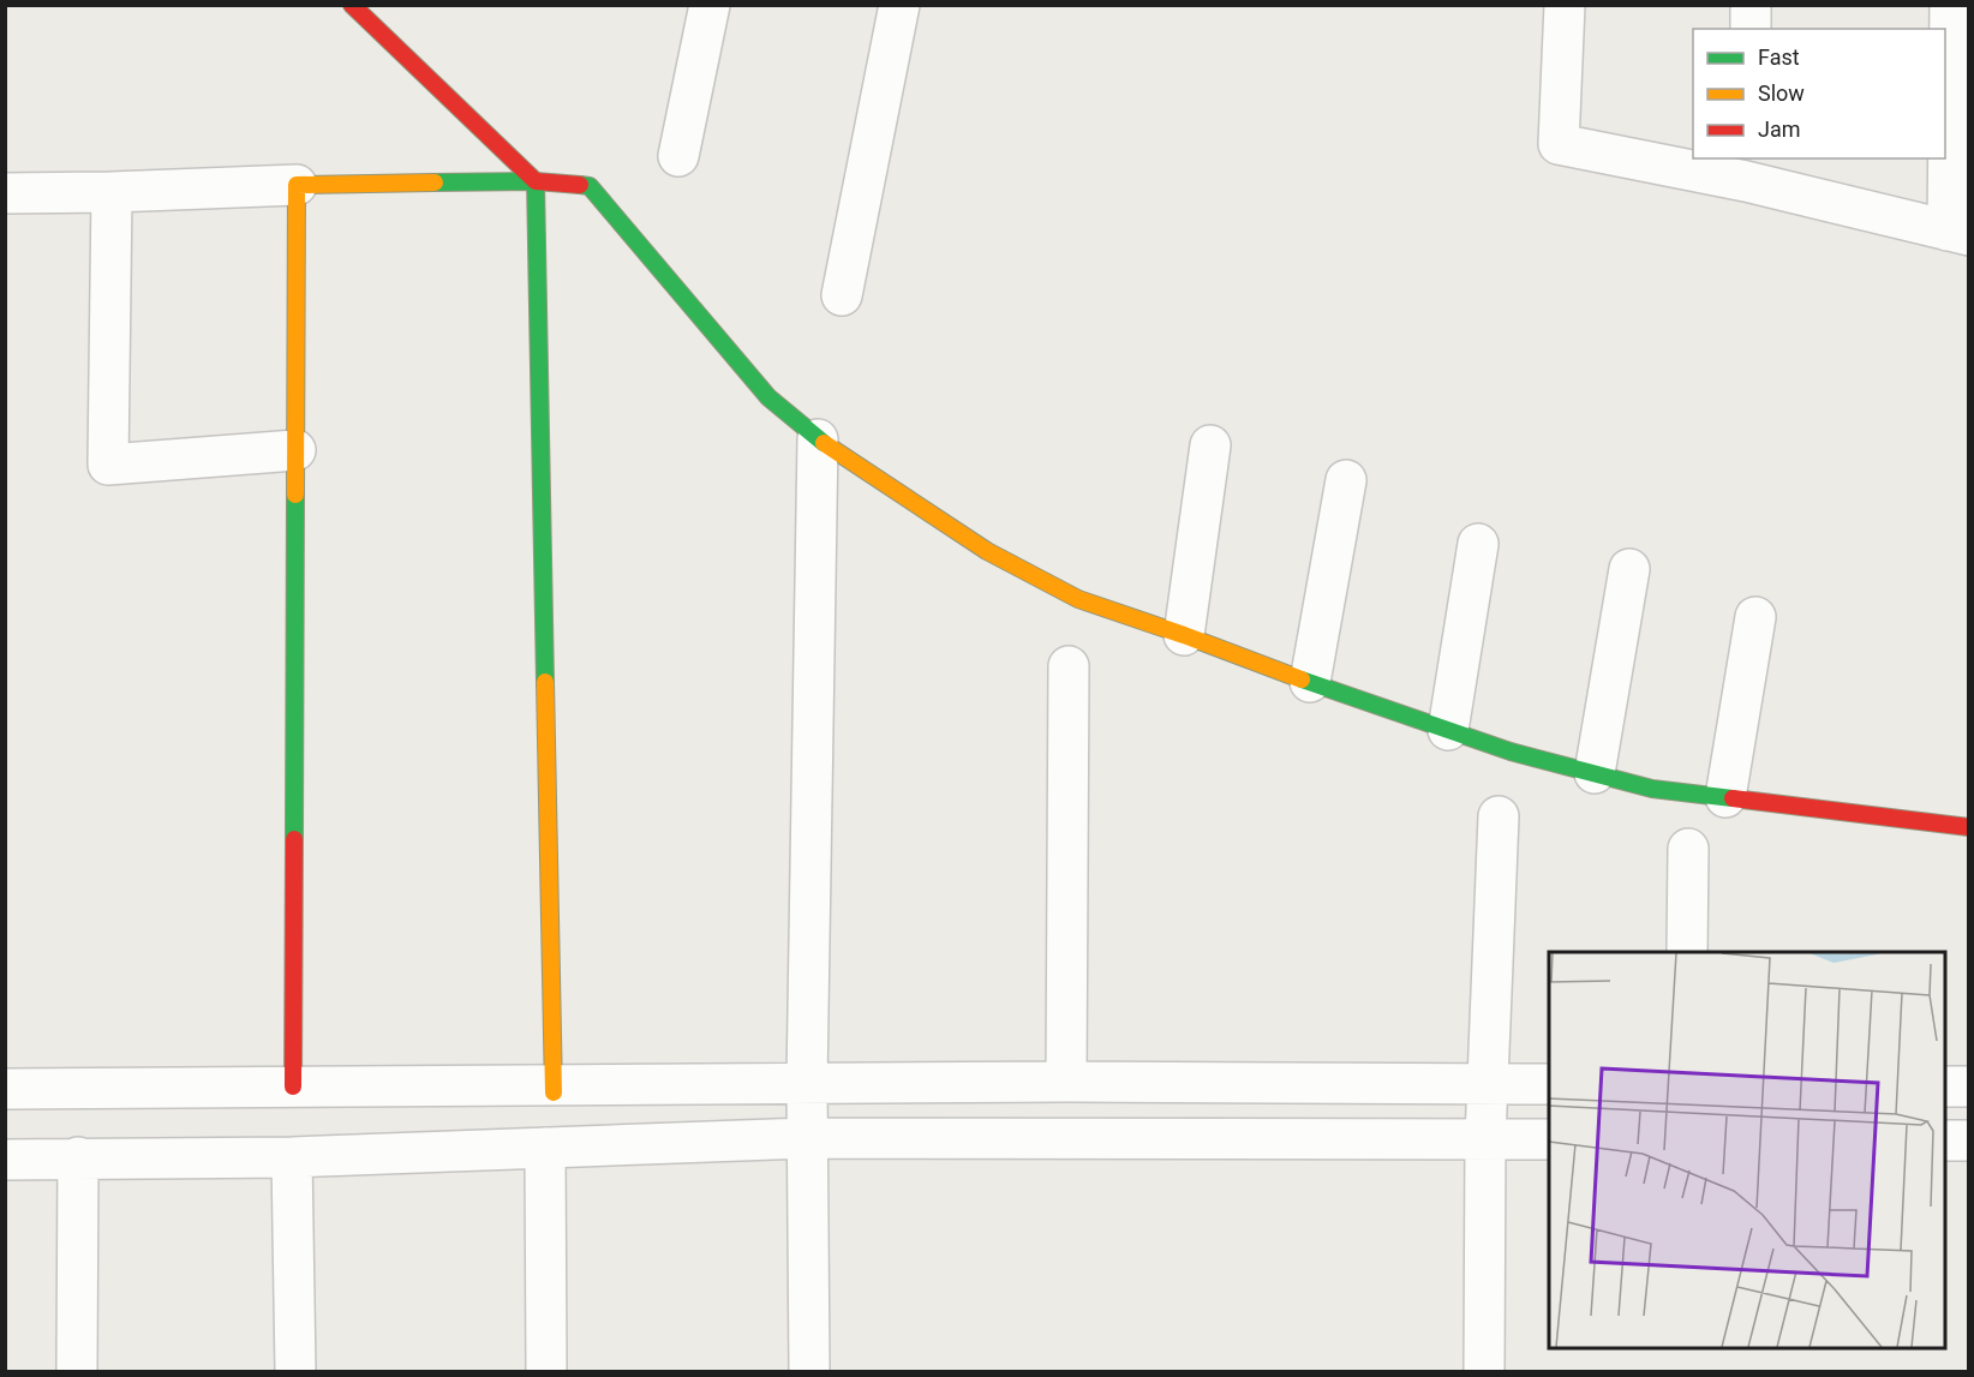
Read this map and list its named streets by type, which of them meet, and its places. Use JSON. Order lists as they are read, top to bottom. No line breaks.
{"legend":["Fast","Slow","Jam"]}
